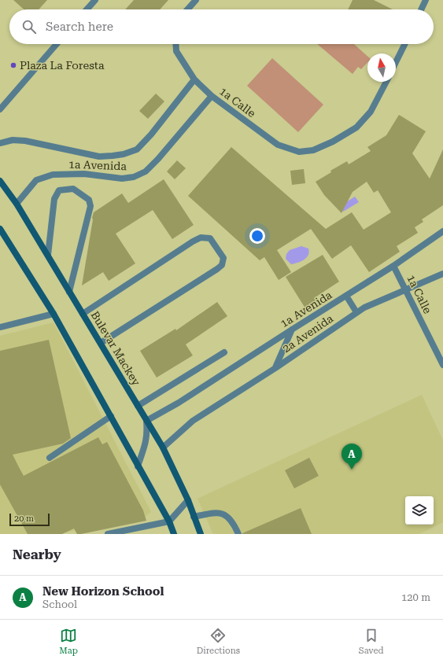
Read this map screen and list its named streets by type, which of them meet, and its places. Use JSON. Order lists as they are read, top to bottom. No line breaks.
{"streets":{"main road":["Bulevar Mackey"],"street":["1a Calle","1a Avenida","2a Avenida"]},"crossings":[["1a Calle","1a Avenida"],["1a Calle","2a Avenida"],["1a Avenida","Bulevar Mackey"],["2a Avenida","Bulevar Mackey"]],"places":["Plaza La Foresta"],"scale_bar":"20 m","north":"top","page":{"search":"Search here","pins":"A","scale":"20 m","heading":"Nearby","list":[{"mark":"A","name":"New Horizon School","note":"School","value":"120 m"}],"nav":["Map","Directions","Saved"]}}
